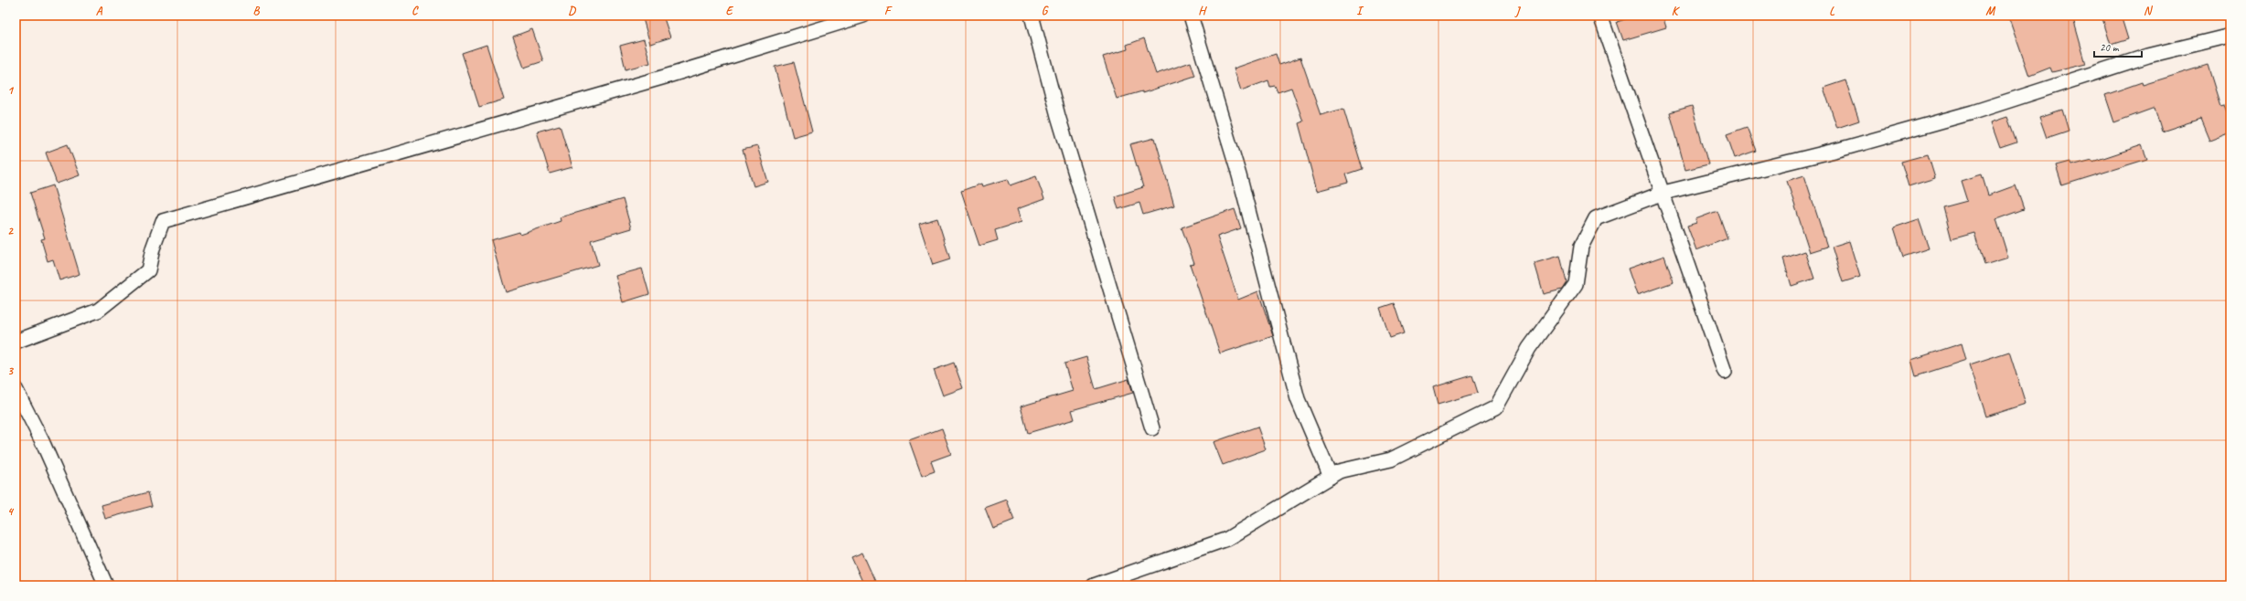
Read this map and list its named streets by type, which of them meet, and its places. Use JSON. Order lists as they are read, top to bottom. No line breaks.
{"scale_bar":"20 m","grid":{"columns":["A","B","C","D","E","F","G","H","I","J","K","L","M","N"],"rows":["1","2","3","4"]}}
